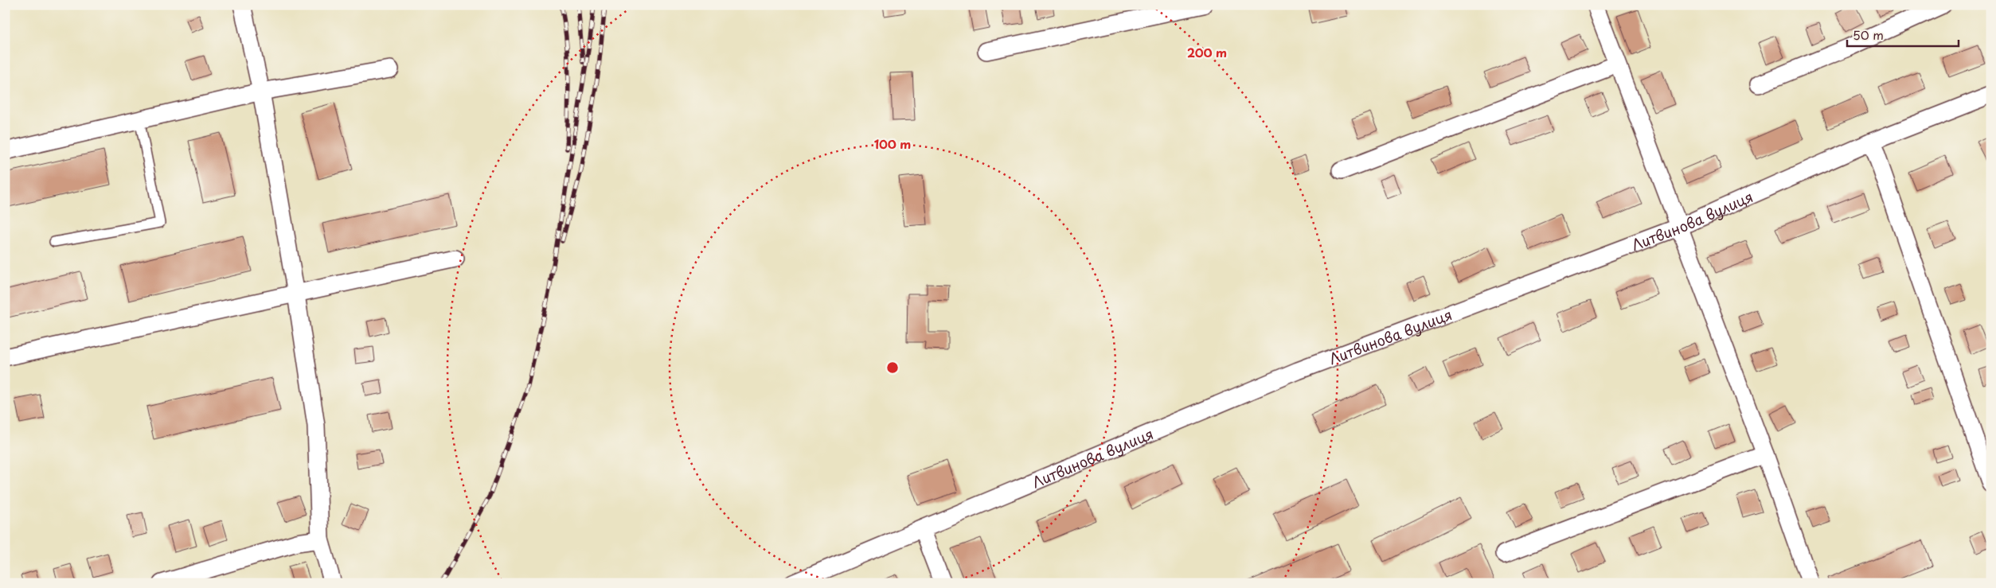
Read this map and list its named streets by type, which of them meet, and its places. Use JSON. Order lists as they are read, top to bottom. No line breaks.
{"streets":{"street":["Литвинова вулиця"]},"scale_bar":"50 m","rings":["200 m","100 m"]}
